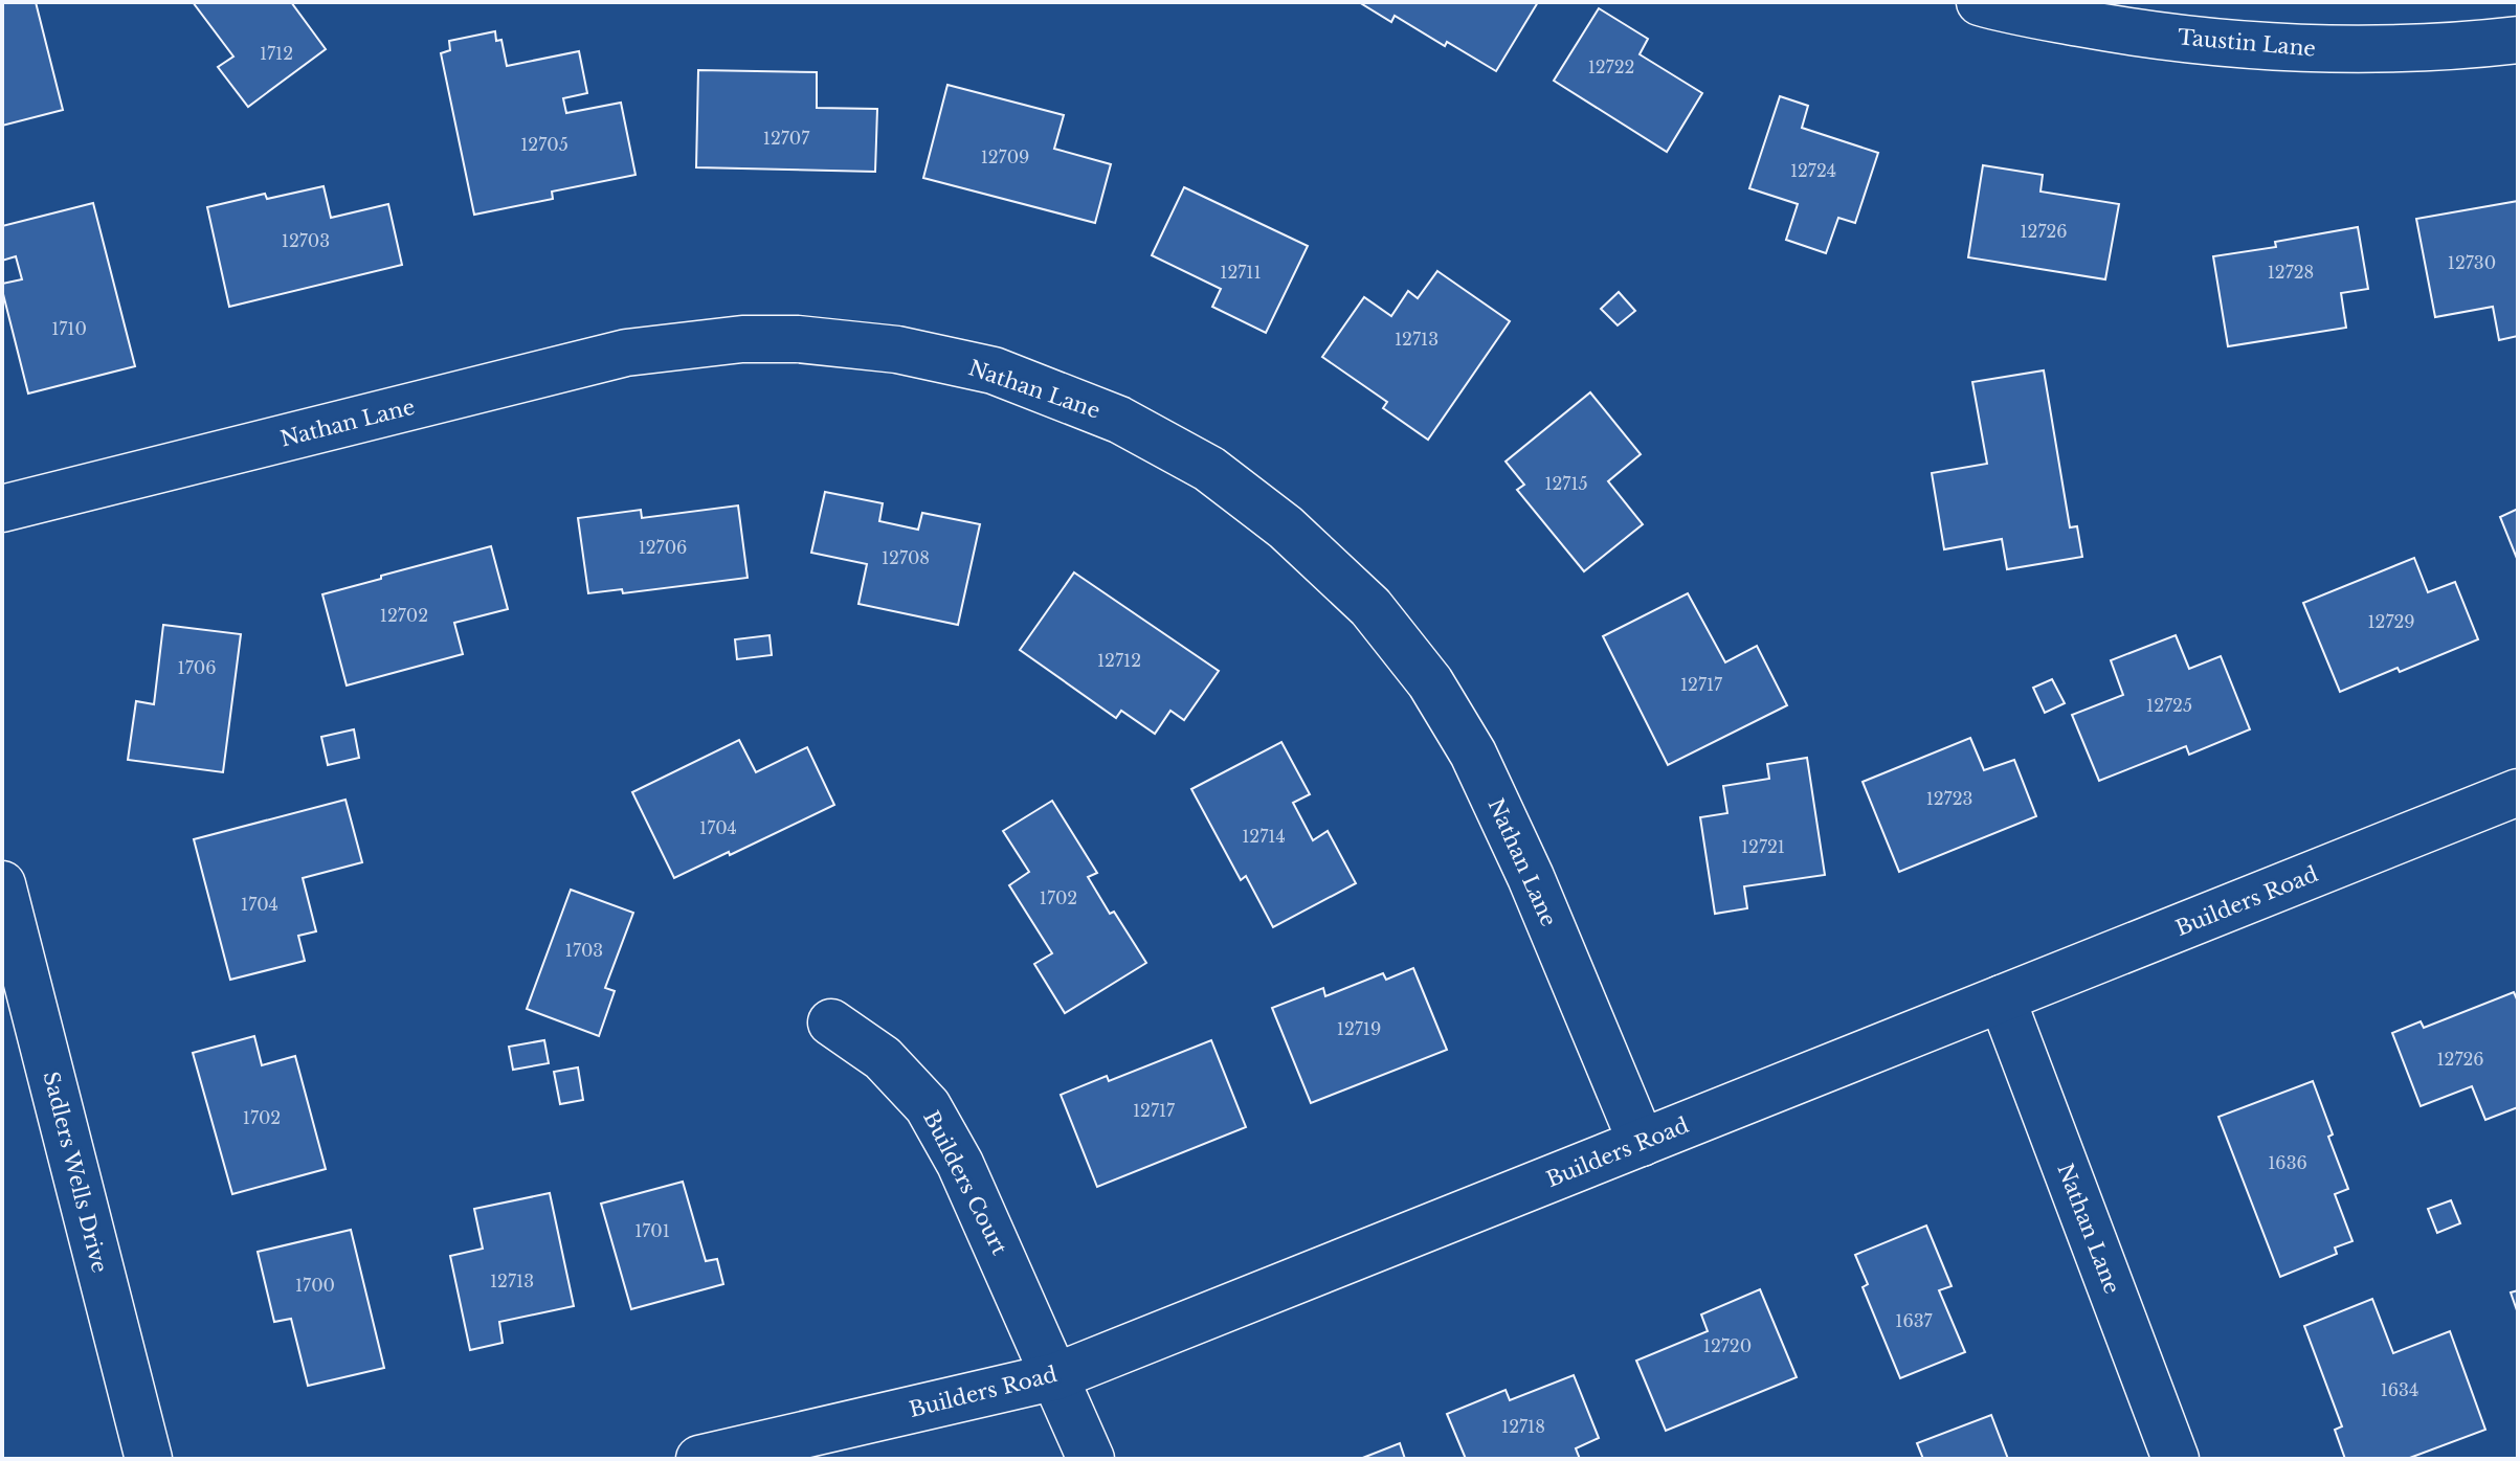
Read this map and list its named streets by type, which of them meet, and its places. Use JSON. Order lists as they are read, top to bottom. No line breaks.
{"streets":{"street":["Taustin Lane","Nathan Lane","Builders Road","Sadlers Wells Drive","Builders Court"]},"crossings":[["Nathan Lane","Builders Road"],["Builders Road","Builders Court"]],"house_numbers":["1712","12722","12707","12705","12709","12724","12726","12703","12730","12711","12728","1710","12713","12715","12706","12708","12702","12729","12712","1706","12717","12725","12723","1704","12714","12721","1702","1704","1703","12719","12726","12717","1702","1636","1701","12713","1700","1637","12720","1634","12718"]}
